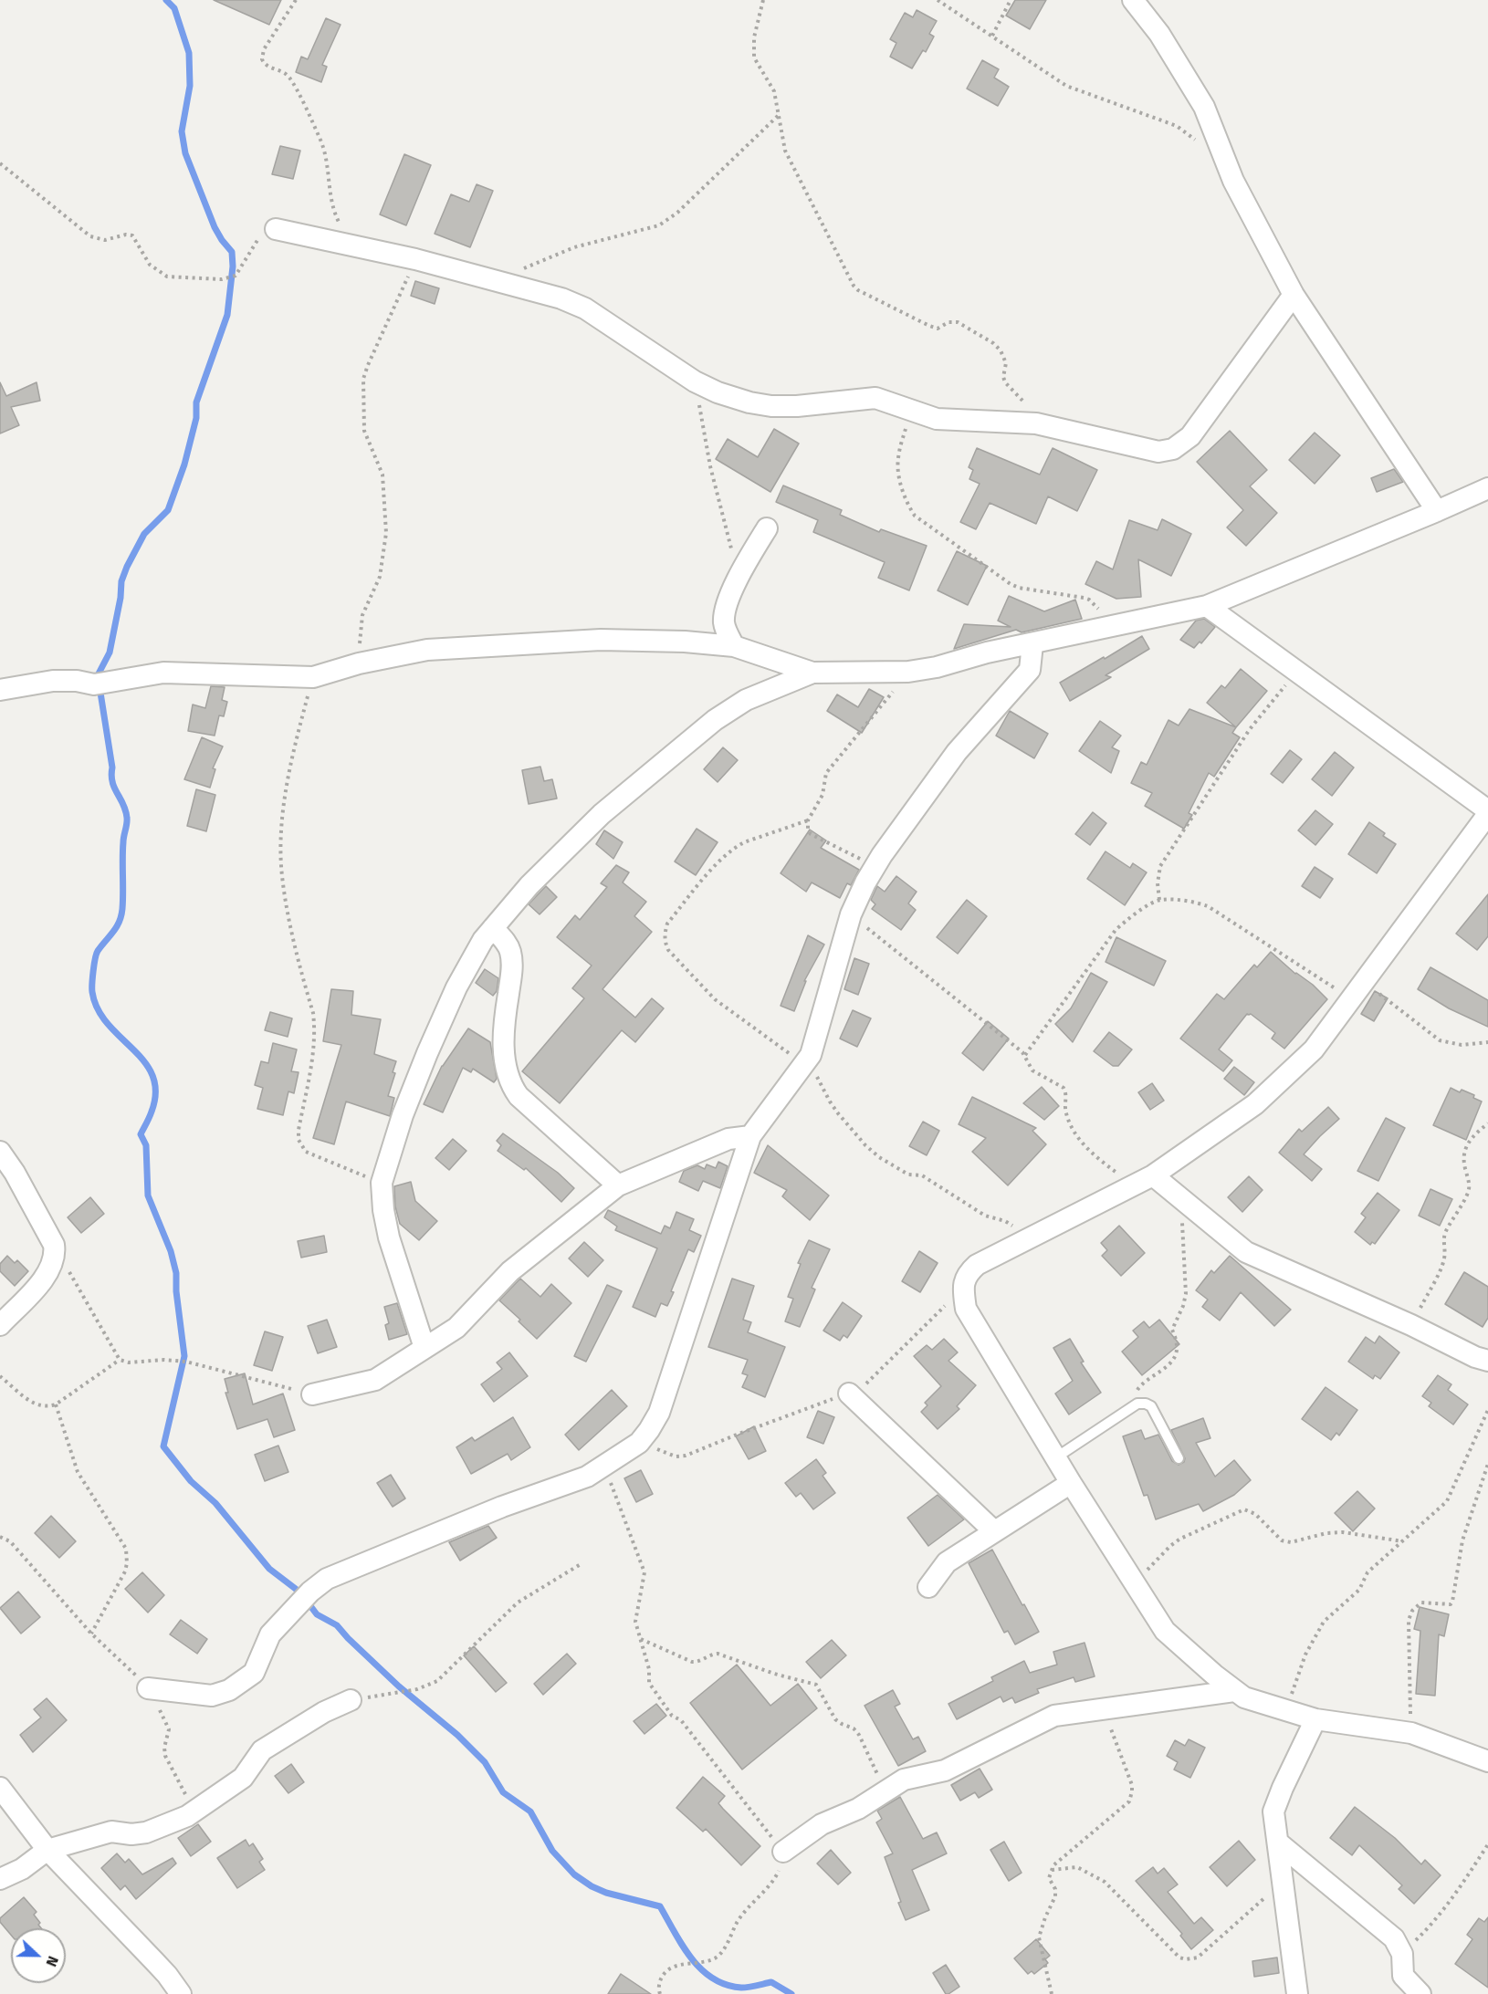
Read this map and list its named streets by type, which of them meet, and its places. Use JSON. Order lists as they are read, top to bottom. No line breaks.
{"north":"right"}
